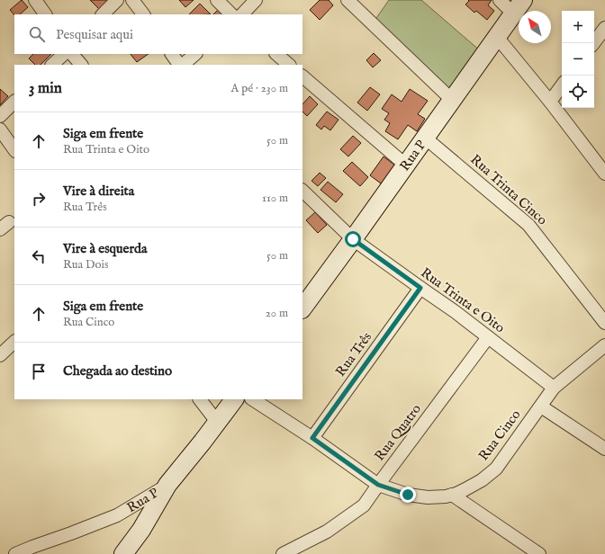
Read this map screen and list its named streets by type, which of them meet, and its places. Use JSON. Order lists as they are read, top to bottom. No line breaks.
{"streets":{"street":["Rua P","Rua Trinta Cinco","Rua Trinta e Oito","Rua Três","Rua Quatro","Rua Cinco"]},"crossings":[["Rua P","Rua Trinta Cinco"],["Rua P","Rua Trinta e Oito"],["Rua Trinta e Oito","Rua Três"],["Rua Trinta e Oito","Rua Quatro"],["Rua Trinta e Oito","Rua Cinco"],["Rua Três","Rua Cinco"],["Rua Quatro","Rua Cinco"]],"north":"top left","page":{"map_buttons":["+","−"],"search":"Pesquisar aqui","heading":["3 min","A pé · 230 m"],"list":[["Siga em frente","Rua Trinta e Oito","50 m"],["Vire à direita","Rua Três","110 m"],["Vire à esquerda","Rua Dois","50 m"],["Siga em frente","Rua Cinco","20 m"],"Chegada ao destino"]}}
